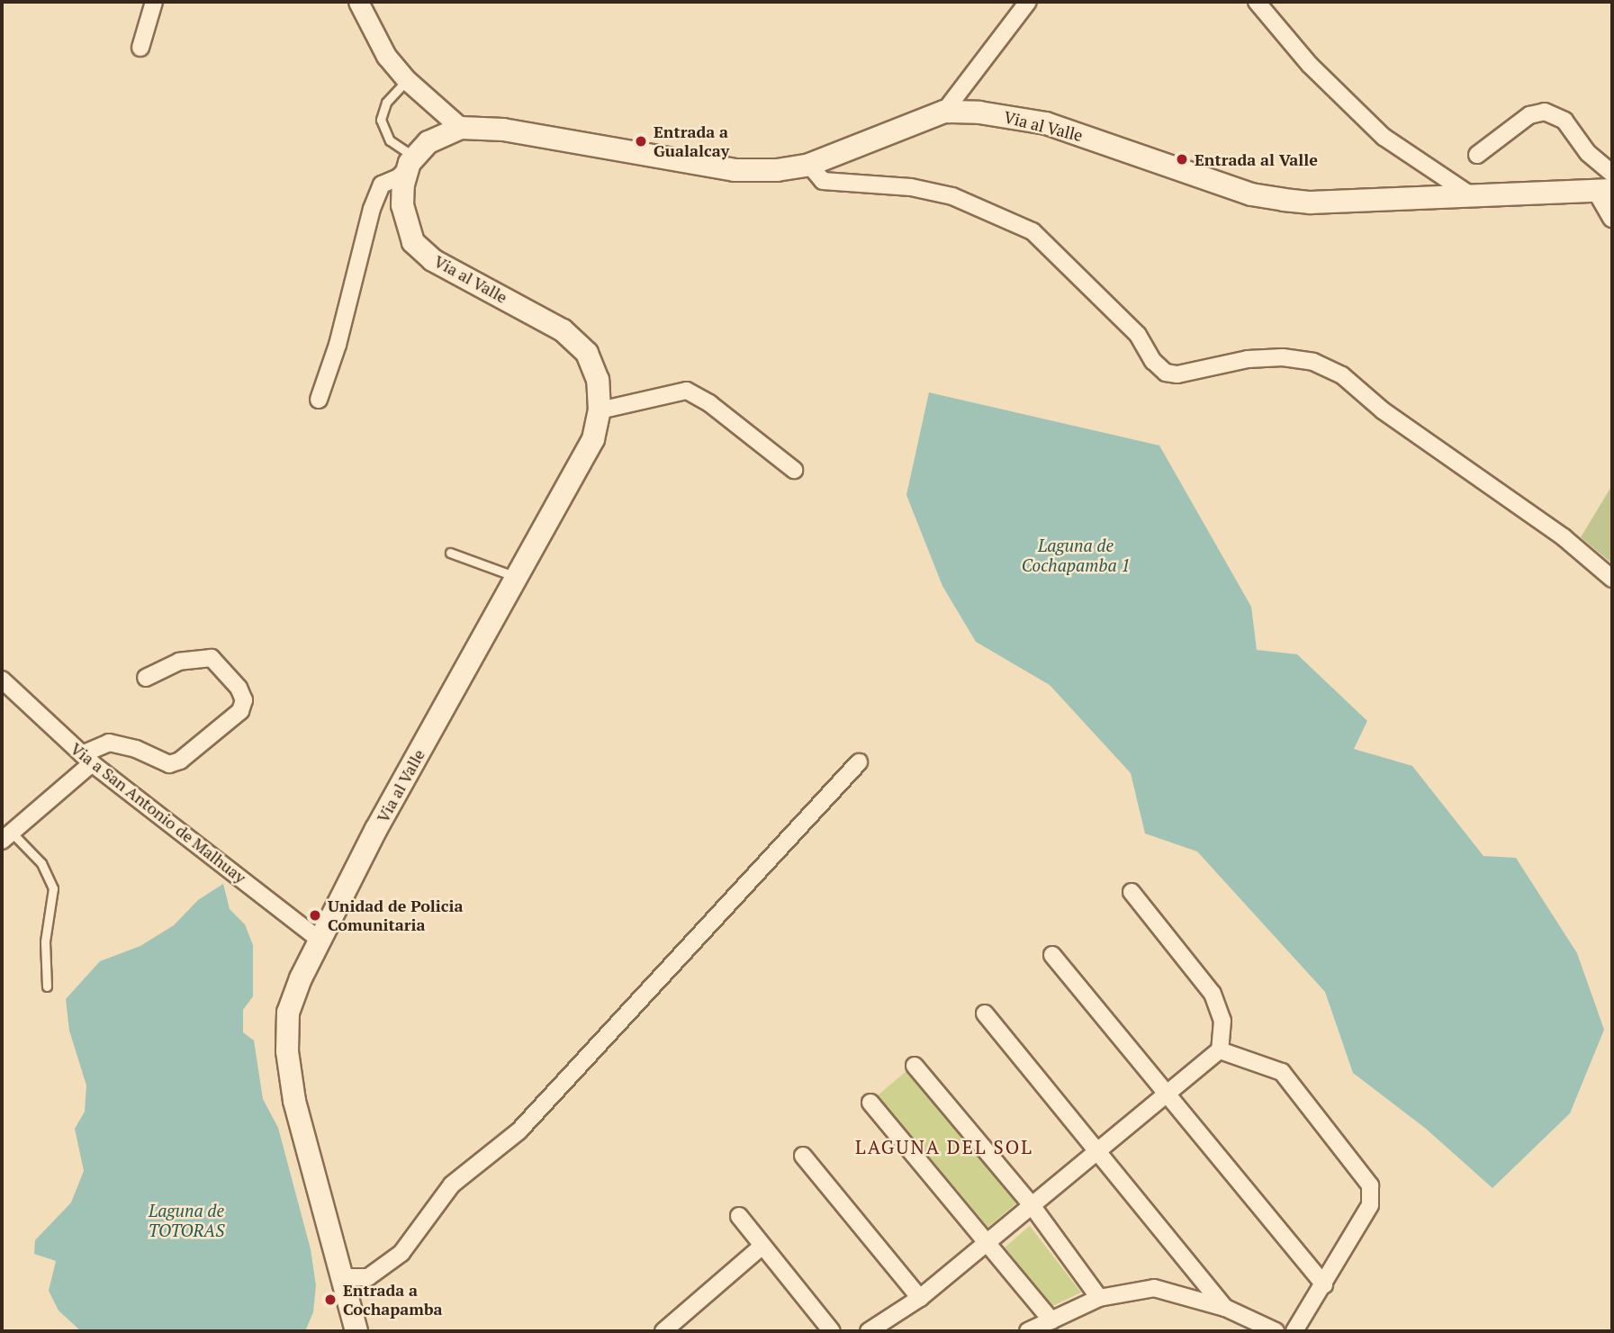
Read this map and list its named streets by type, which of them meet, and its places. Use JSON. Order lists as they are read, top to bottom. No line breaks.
{"streets":{"main road":["Via al Valle"],"street":["Via a San Antonio de Malhuay"]},"crossings":[["Via al Valle","Via a San Antonio de Malhuay"]],"districts":["LAGUNA DEL SOL"],"water":["Laguna de Cochapamba 1","Laguna de TOTORAS"],"places":["Entrada a Gualalcay","Entrada al Valle","Unidad de Policia Comunitaria","Entrada a Cochapamba"]}
